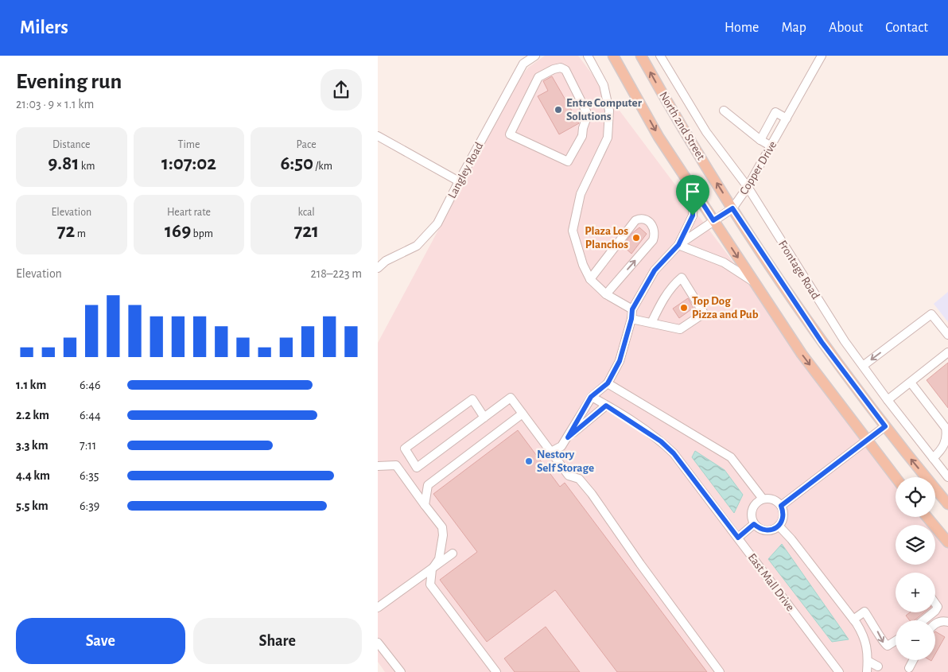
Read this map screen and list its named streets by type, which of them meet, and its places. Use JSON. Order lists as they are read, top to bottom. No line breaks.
{"streets":{"main road":["North 2nd Street"],"street":["Copper Drive","Langley Road","Frontage Road","East Mall Drive"]},"crossings":[["North 2nd Street","Copper Drive"],["Copper Drive","Frontage Road"]],"places":["Entre Computer Solutions","Plaza Los Planchos","Top Dog Pizza and Pub","Nestory Self Storage"],"page":{"header":"Milers","nav":["Home","Map","About","Contact"],"heading":["Evening run","21:03 · 9 × 1.1 km"],"stats":[["Distance","9.81 km"],["Time","1:07:02"],["Pace","6:50 /km"],["Elevation","72 m"],["Heart rate","169 bpm"],["kcal","721"]],"chart":["Elevation","218–223 m"],"list":[{"name":"1.1 km","note":"6:46"},{"name":"2.2 km","note":"6:44"},{"name":"3.3 km","note":"7:11"},{"name":"4.4 km","note":"6:35"},{"name":"5.5 km","note":"6:39"}],"map_buttons":["+","−"],"buttons":["Save","Share"]}}
